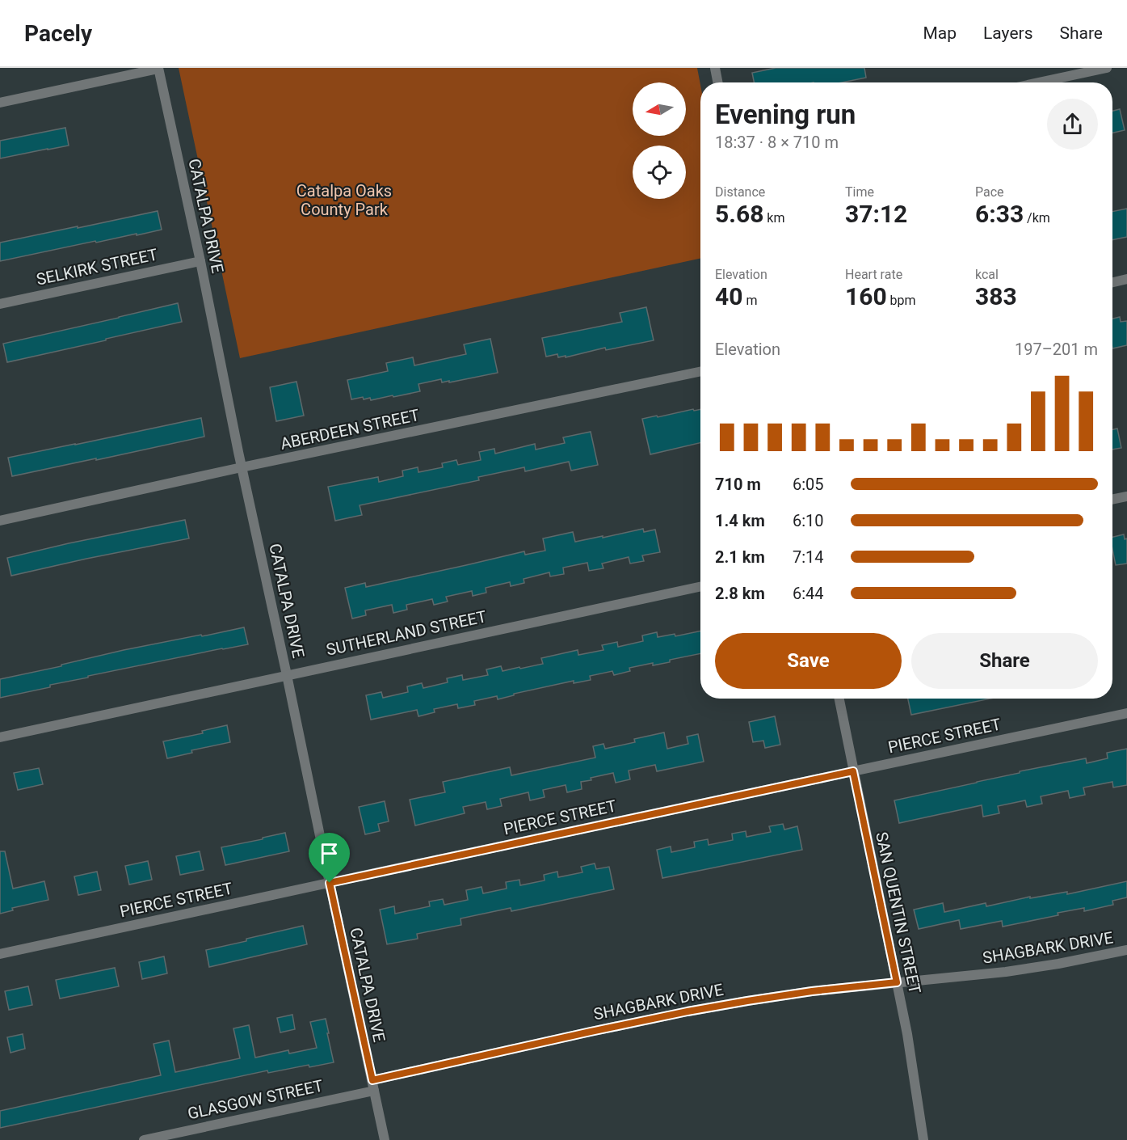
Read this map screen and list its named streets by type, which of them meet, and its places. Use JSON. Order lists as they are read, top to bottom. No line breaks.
{"streets":{"street":["CATALPA DRIVE","SELKIRK STREET","ABERDEEN STREET","SUTHERLAND STREET","PIERCE STREET","SAN QUENTIN STREET","SHAGBARK DRIVE","GLASGOW STREET"]},"crossings":[["CATALPA DRIVE","SELKIRK STREET"],["CATALPA DRIVE","ABERDEEN STREET"],["CATALPA DRIVE","SUTHERLAND STREET"],["CATALPA DRIVE","PIERCE STREET"],["CATALPA DRIVE","SHAGBARK DRIVE"],["CATALPA DRIVE","GLASGOW STREET"],["PIERCE STREET","SAN QUENTIN STREET"],["SAN QUENTIN STREET","SHAGBARK DRIVE"],["SHAGBARK DRIVE","GLASGOW STREET"]],"parks":["Catalpa Oaks County Park"],"north":"left","page":{"header":"Pacely","nav":["Map","Layers","Share"],"heading":["Evening run","18:37 · 8 × 710 m"],"stats":[["Distance","5.68 km"],["Time","37:12"],["Pace","6:33 /km"],["Elevation","40 m"],["Heart rate","160 bpm"],["kcal","383"]],"chart":["Elevation","197–201 m"],"list":[{"name":"710 m","note":"6:05"},{"name":"1.4 km","note":"6:10"},{"name":"2.1 km","note":"7:14"},{"name":"2.8 km","note":"6:44"}],"buttons":["Save","Share"]}}
